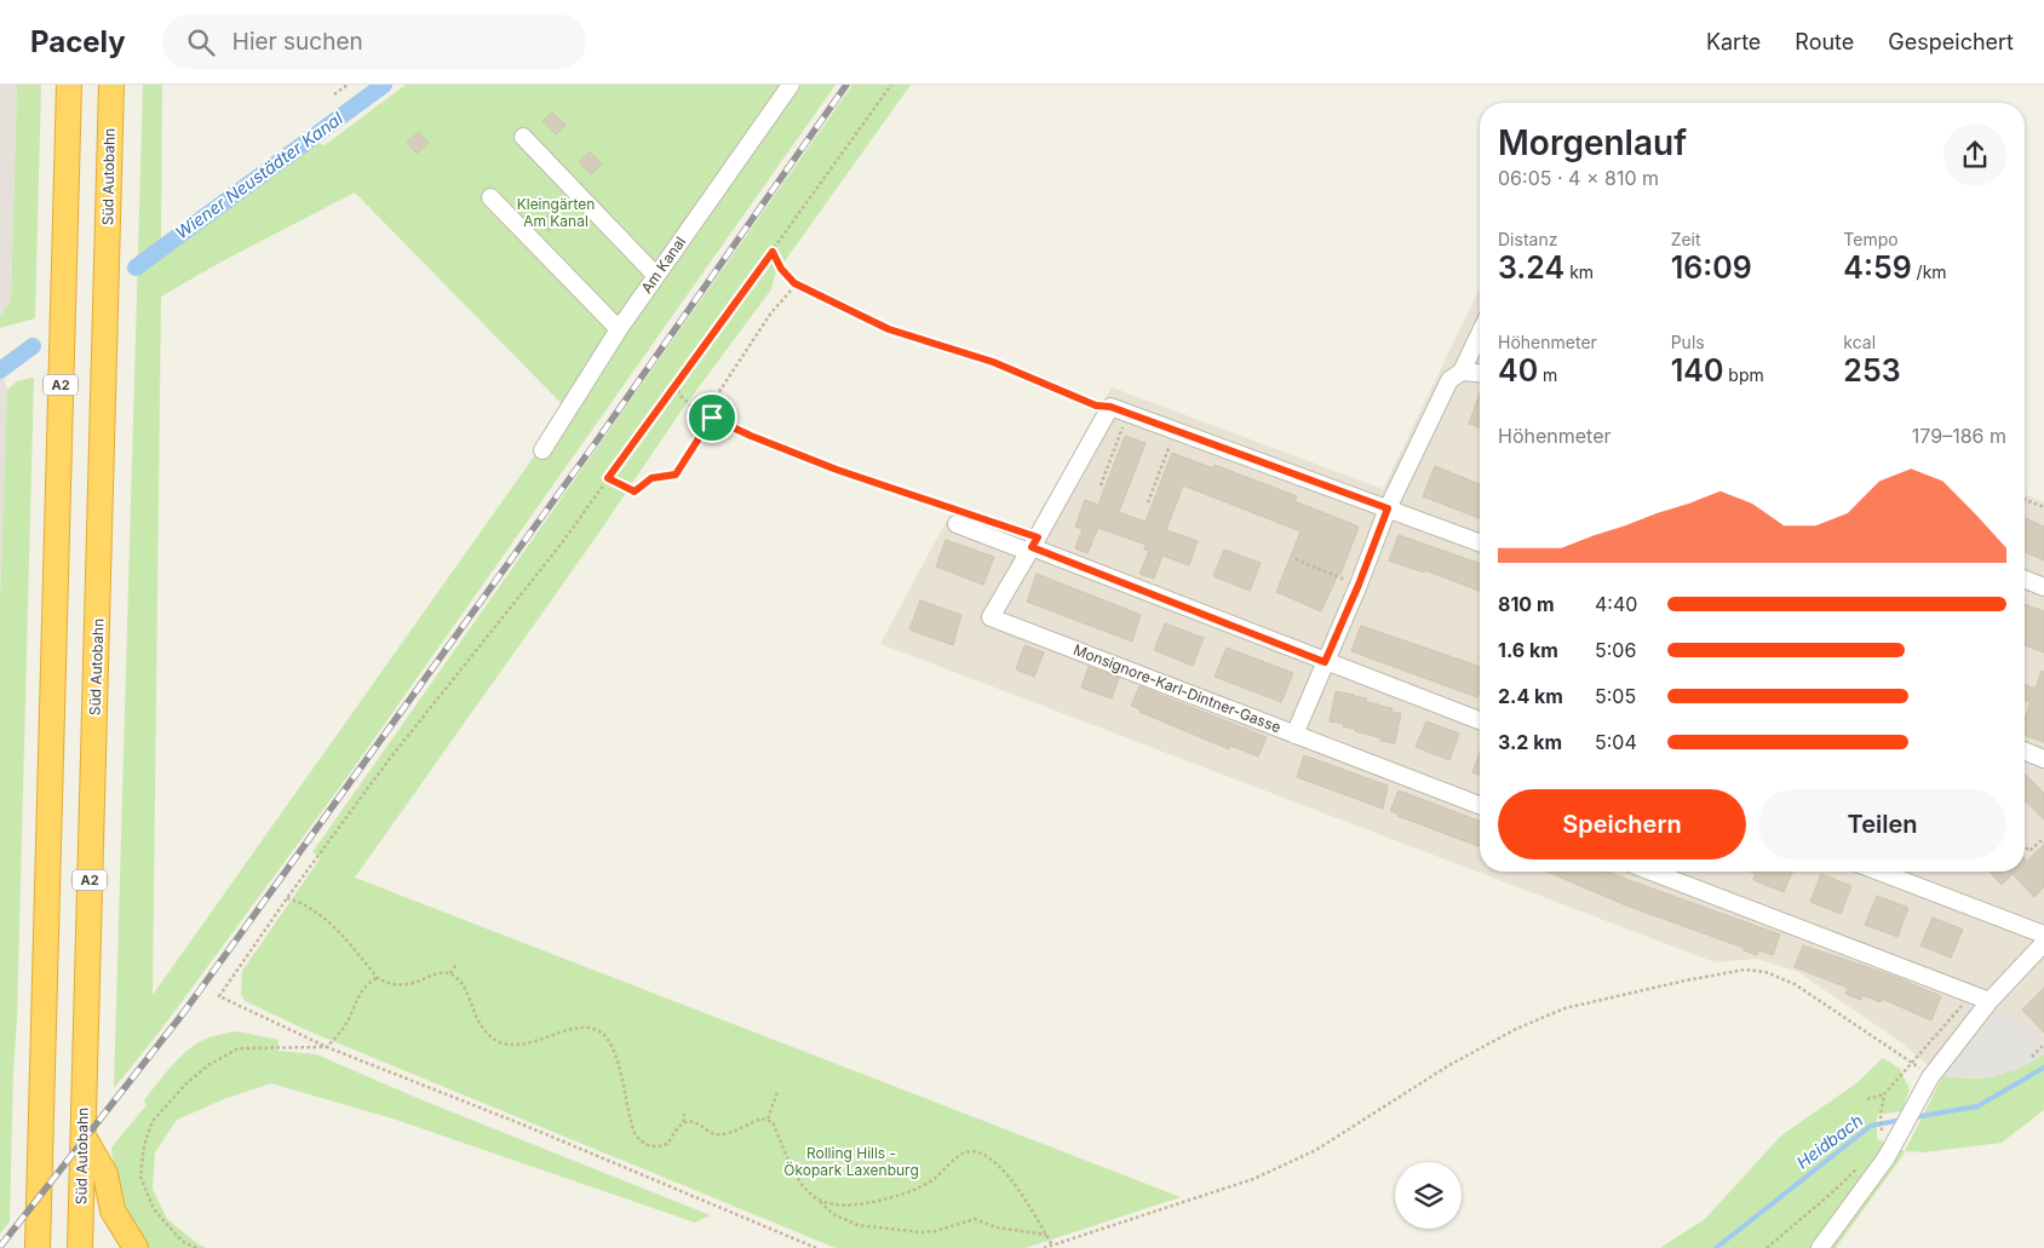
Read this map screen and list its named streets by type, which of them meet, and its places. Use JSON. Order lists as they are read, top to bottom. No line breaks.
{"streets":{"highway":["Süd Autobahn","A2"],"street":["Am Kanal","Monsignore-Karl-Dintner-Gasse"]},"water":["Wiener Neustädter Kanal","Heidbach"],"parks":["Kleingärten Am Kanal","Rolling Hills - Ökopark Laxenburg"],"page":{"header":"Pacely","search":"Hier suchen","nav":["Karte","Route","Gespeichert"],"heading":["Morgenlauf","06:05 · 4 × 810 m"],"stats":[["Distanz","3.24 km"],["Zeit","16:09"],["Tempo","4:59 /km"],["Höhenmeter","40 m"],["Puls","140 bpm"],["kcal","253"]],"chart":["Höhenmeter","179–186 m"],"list":[{"name":"810 m","note":"4:40"},{"name":"1.6 km","note":"5:06"},{"name":"2.4 km","note":"5:05"},{"name":"3.2 km","note":"5:04"}],"buttons":["Speichern","Teilen"]}}
